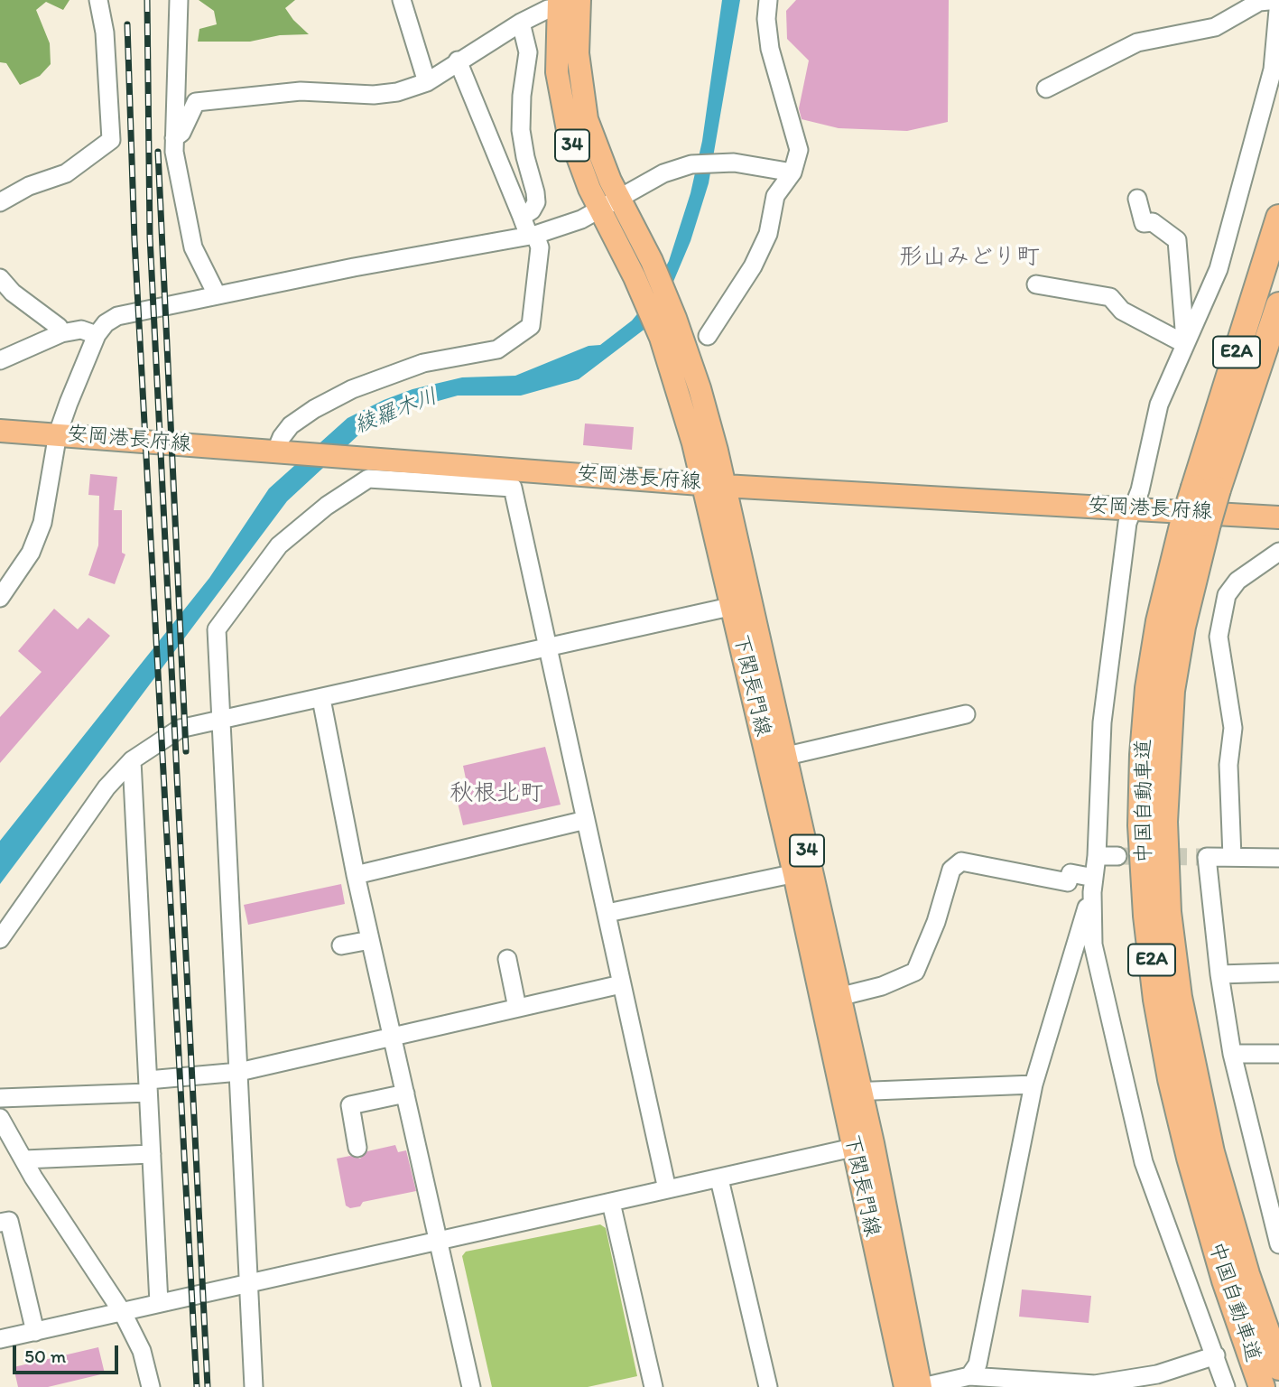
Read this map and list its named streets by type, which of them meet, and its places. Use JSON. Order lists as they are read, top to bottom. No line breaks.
{"streets":{"highway":["E2A","中国自動車道"],"main road":["34","安岡港長府線","下関長門線"]},"crossings":[["安岡港長府線","下関長門線"]],"districts":["形山みどり町","秋根北町"],"water":["綾羅木川"],"scale_bar":"50 m"}
